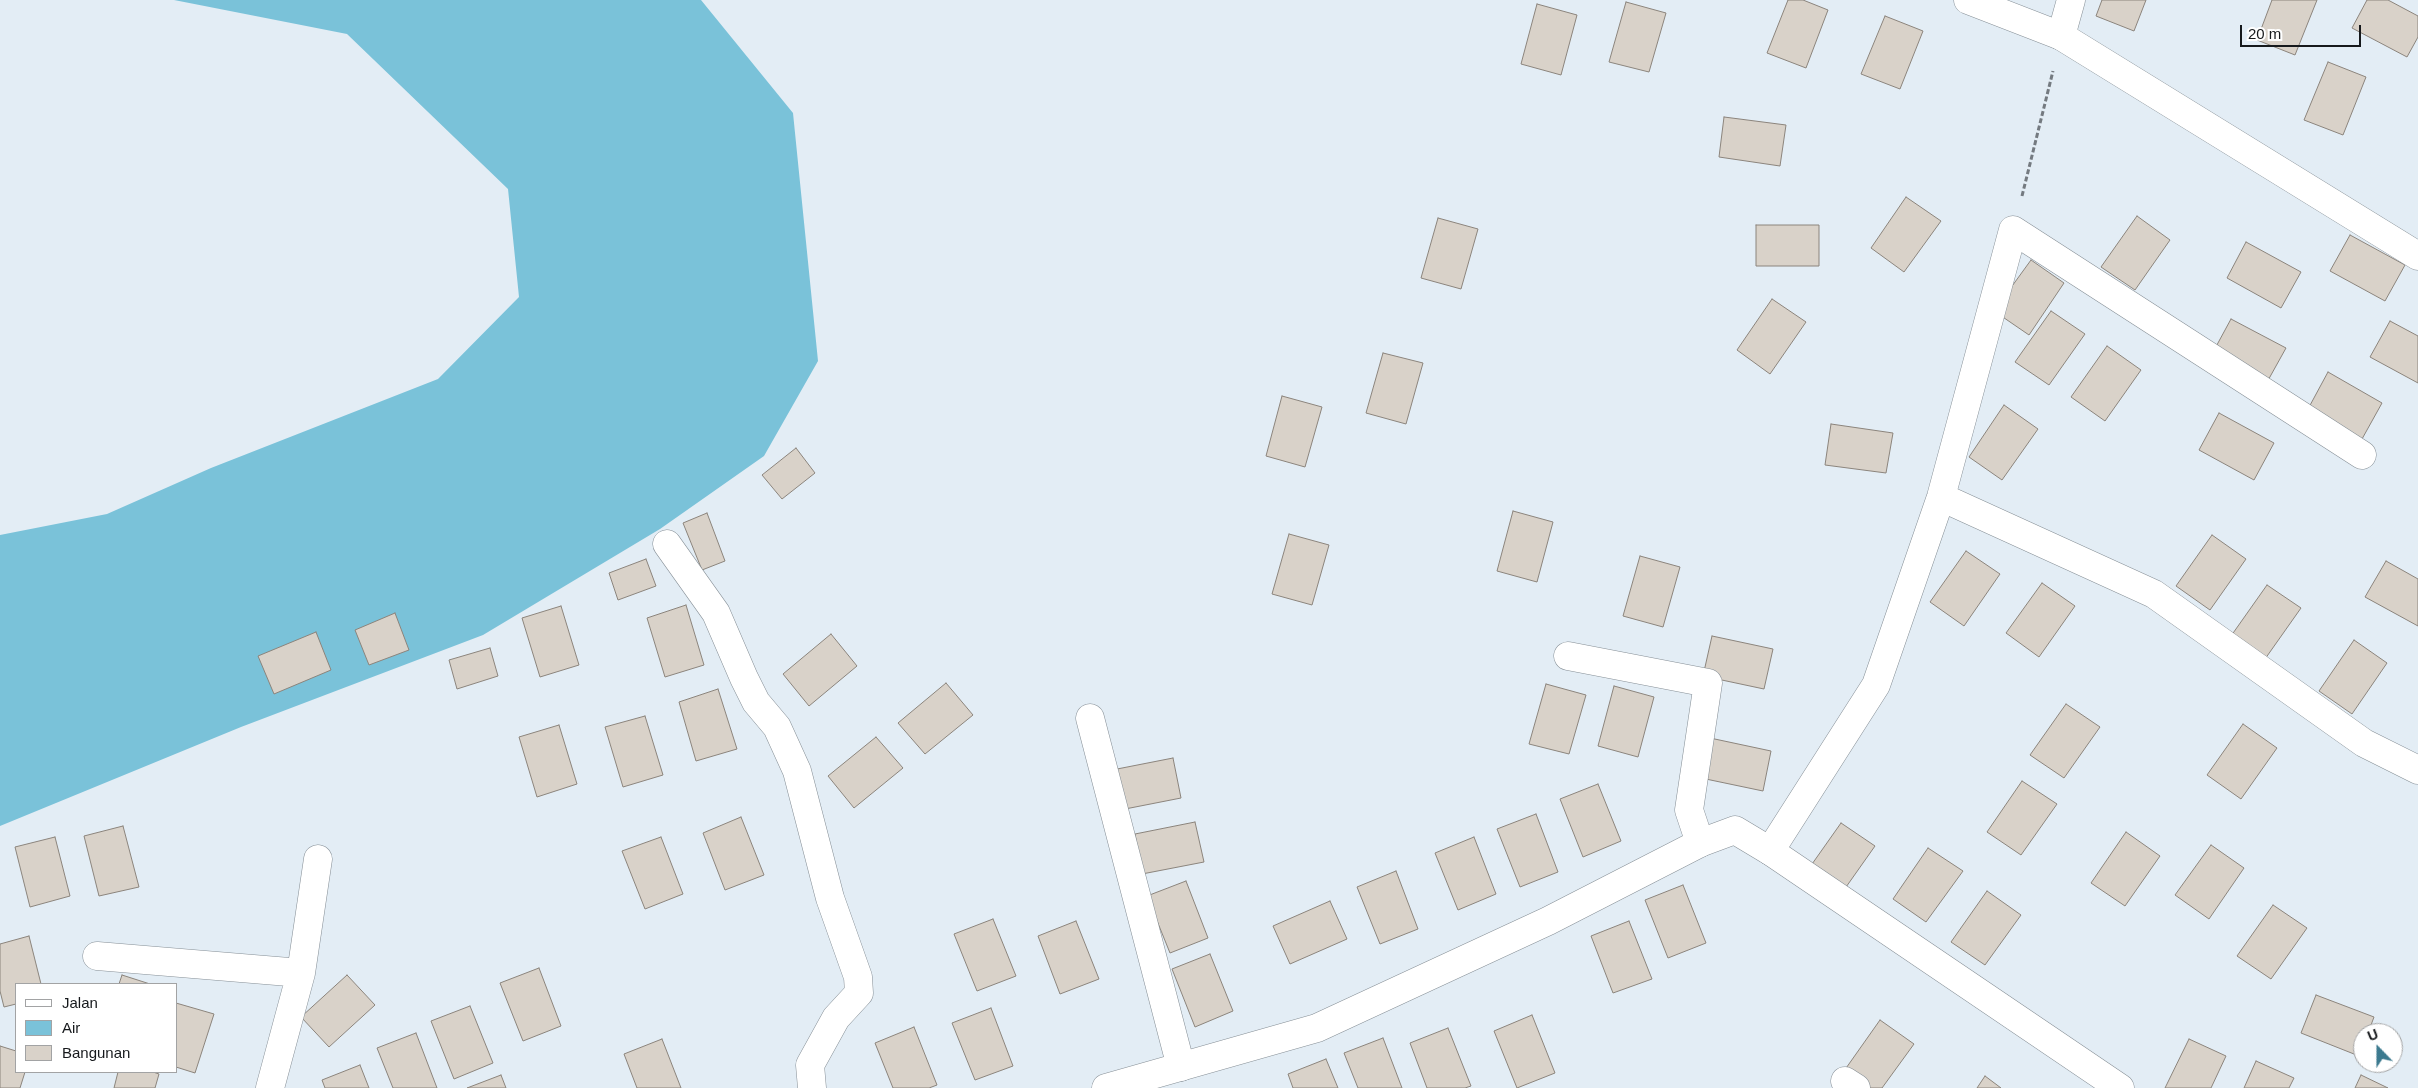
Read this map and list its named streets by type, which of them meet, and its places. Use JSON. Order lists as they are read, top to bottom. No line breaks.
{"legend":["Jalan","Air","Bangunan"],"scale_bar":"20 m","north":"top"}
